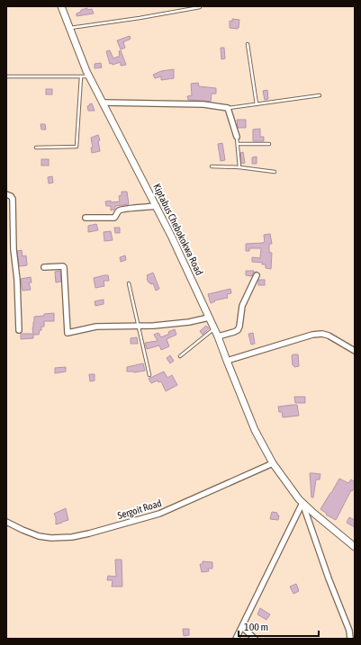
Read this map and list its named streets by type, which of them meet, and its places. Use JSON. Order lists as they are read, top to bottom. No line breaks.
{"streets":{"street":["Kiptabus Chebokokwa Road","Sergoit Road"]},"crossings":[["Kiptabus Chebokokwa Road","Sergoit Road"]],"scale_bar":"100 m"}
